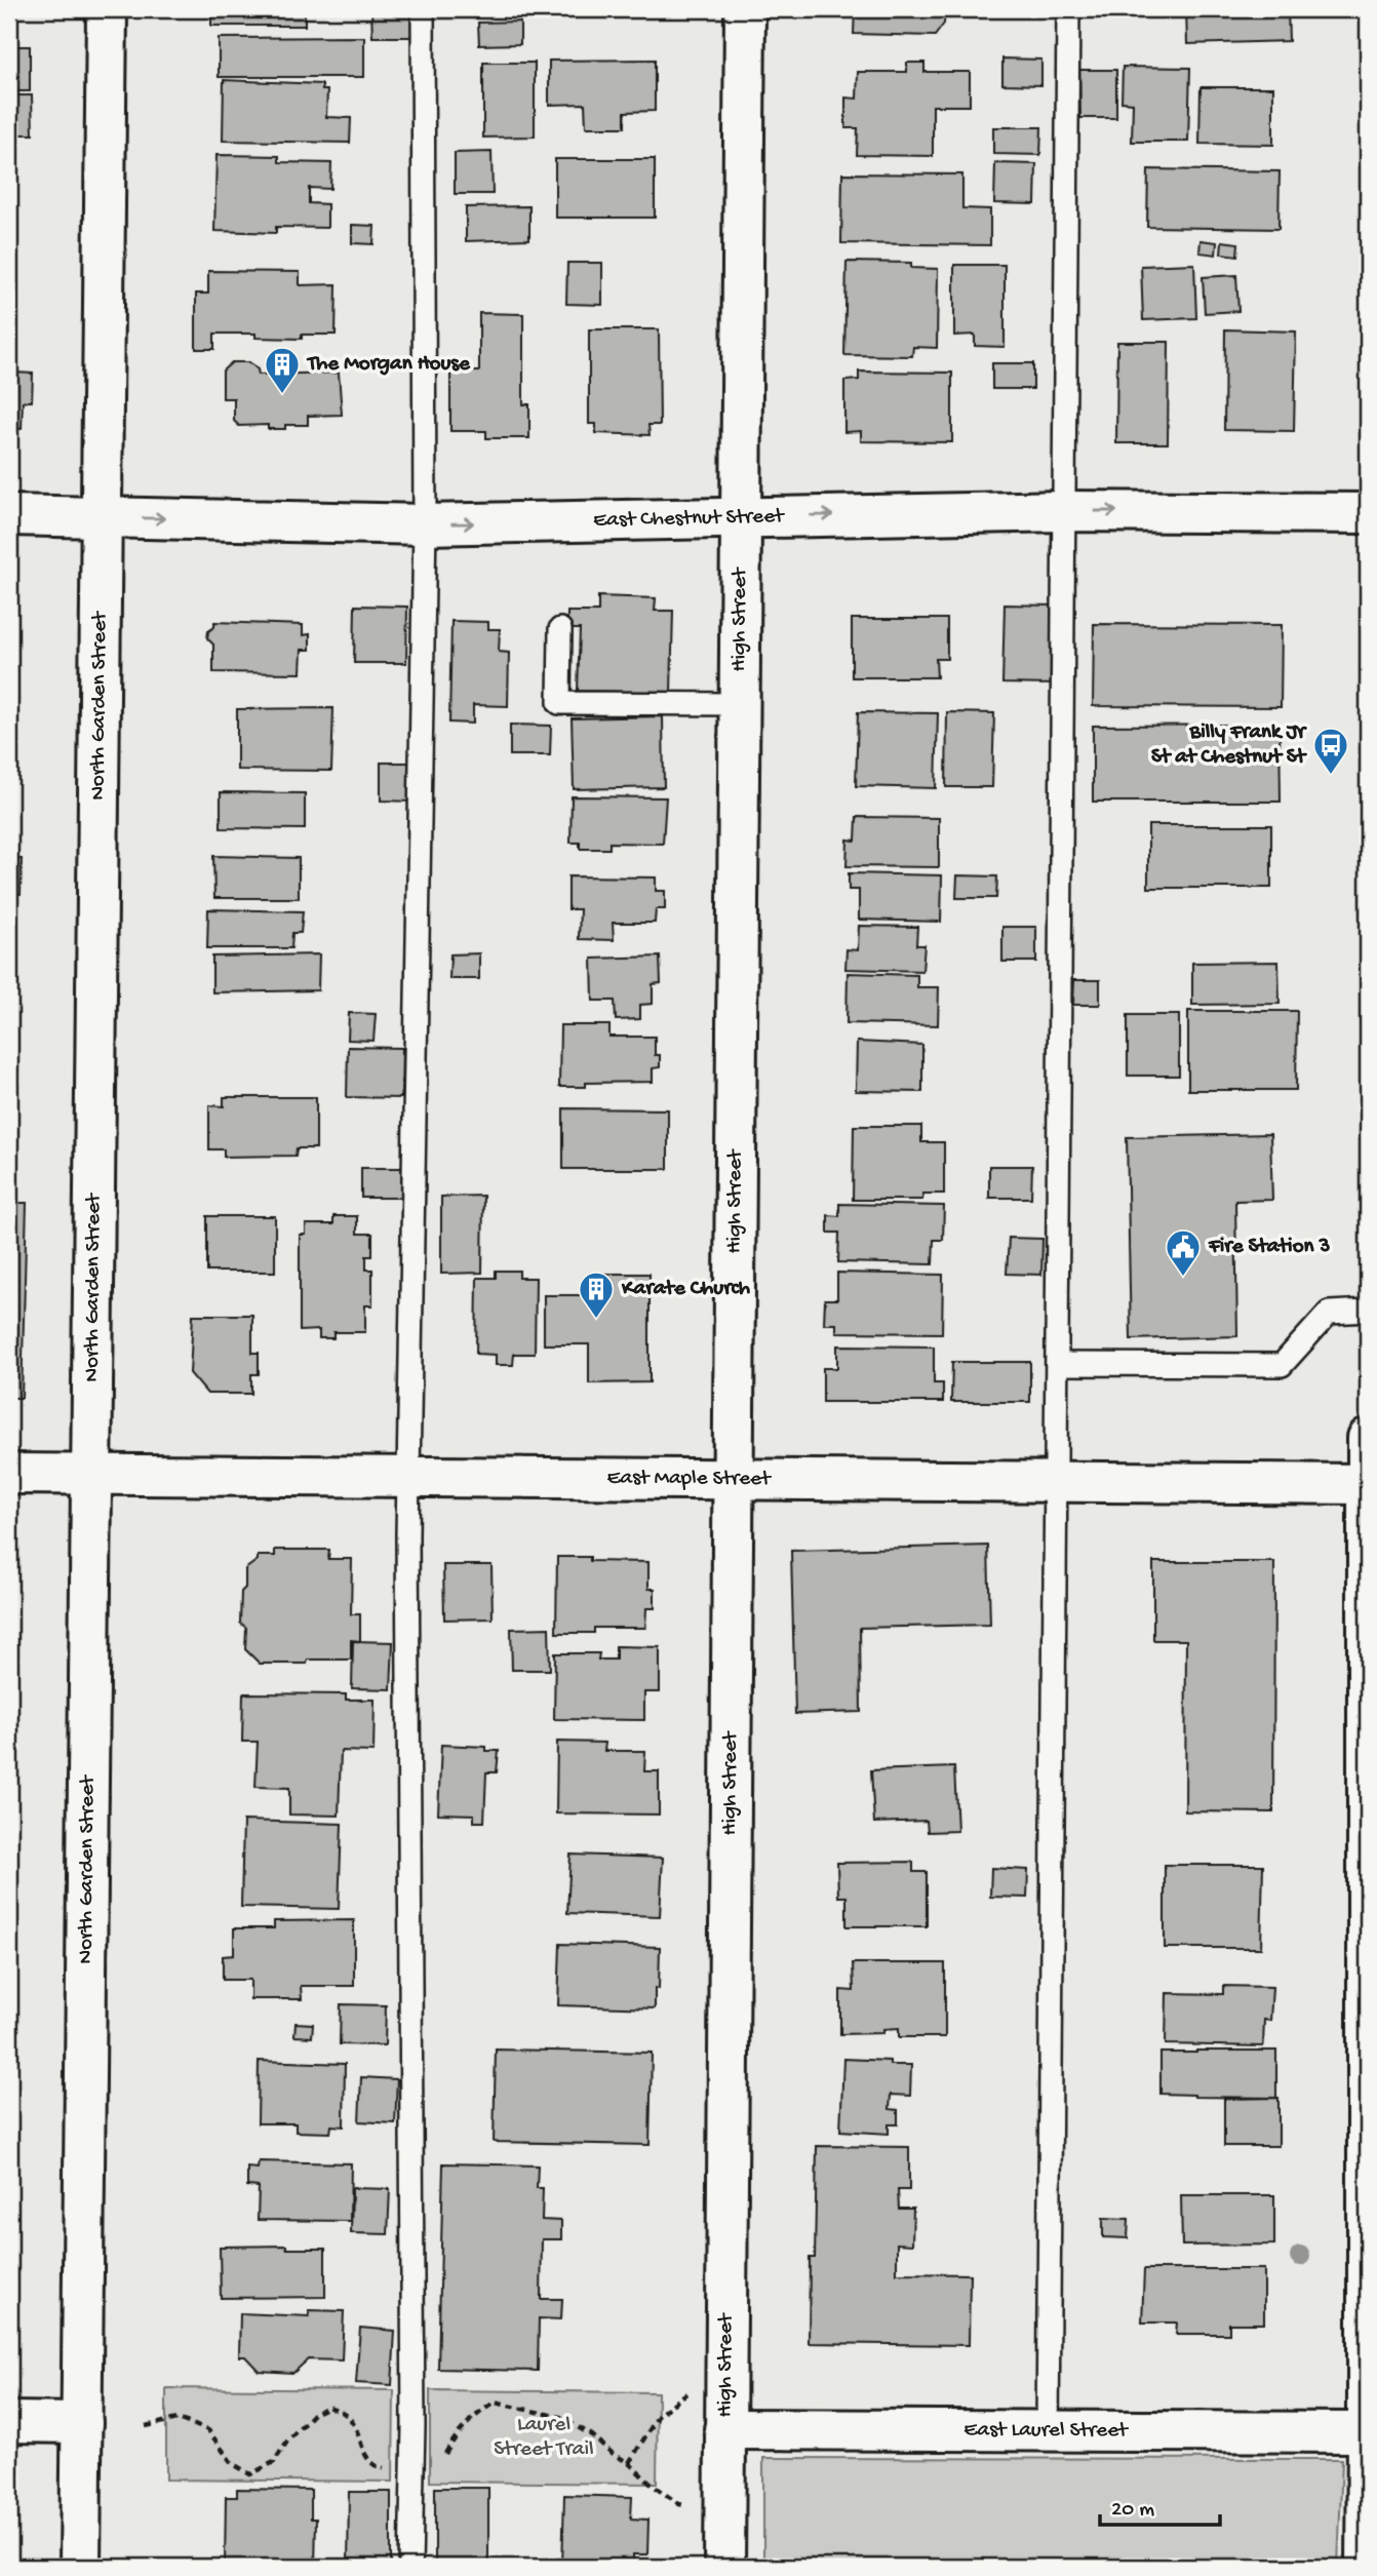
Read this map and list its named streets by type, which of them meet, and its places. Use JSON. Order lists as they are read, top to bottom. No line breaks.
{"streets":{"street":["East Chestnut Street","High Street","North Garden Street","East Maple Street","East Laurel Street"]},"crossings":[["East Chestnut Street","High Street"],["East Chestnut Street","North Garden Street"],["High Street","East Maple Street"],["High Street","East Laurel Street"],["North Garden Street","East Maple Street"]],"one_way":["East Chestnut Street"],"parks":["Laurel Street Trail"],"places":{"building":["The Morgan House","Karate Church"],"bus stop":["Billy Frank Jr St at Chestnut St"],"public building":["Fire Station 3"]},"scale_bar":"20 m"}
